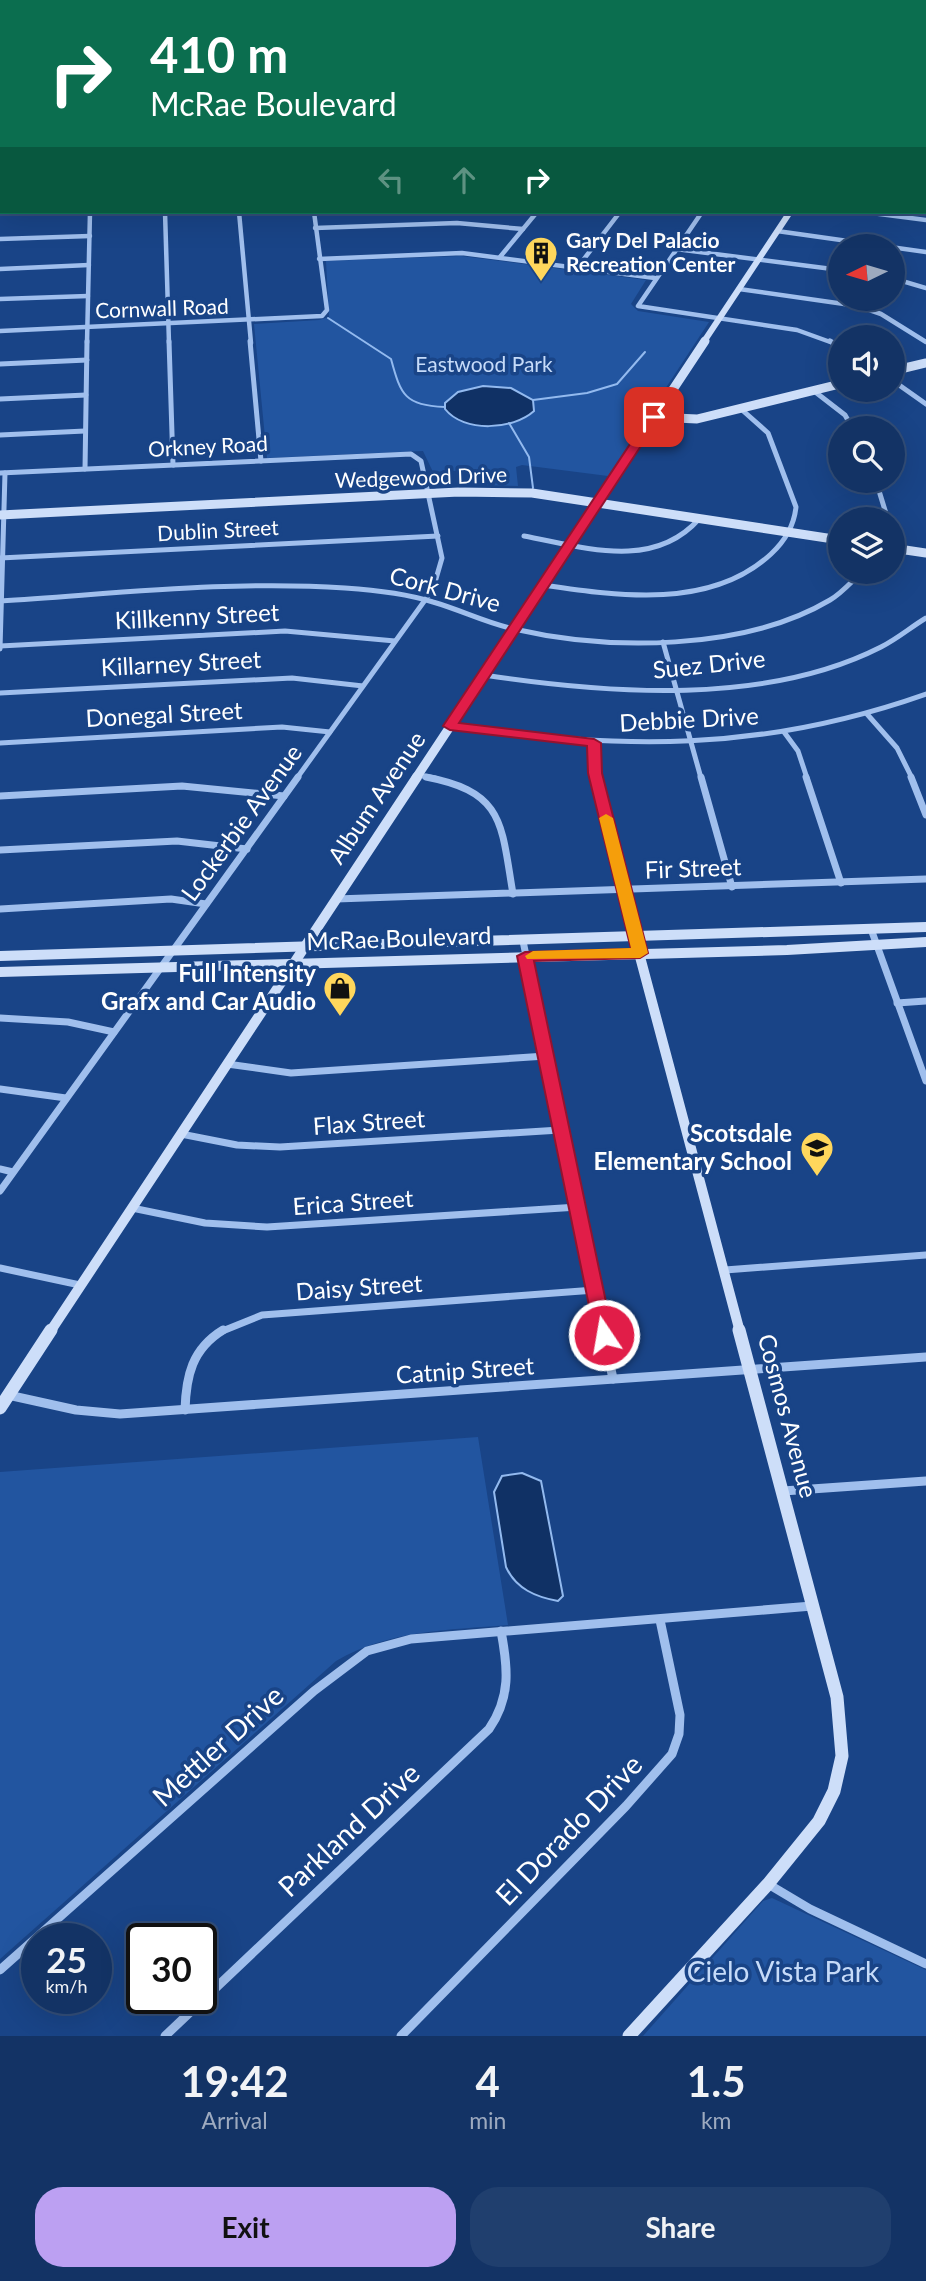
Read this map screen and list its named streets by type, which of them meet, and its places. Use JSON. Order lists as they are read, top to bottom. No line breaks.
{"streets":{"street":["Cornwall Road","Orkney Road","Wedgewood Drive","Dublin Street","Cork Drive","Killkenny Street","Killarney Street","Suez Drive","Donegal Street","Debbie Drive","Album Avenue","Lockerbie Avenue","Fir Street","McRae Boulevard","Flax Street","Erica Street","Daisy Street","Catnip Street","Cosmos Avenue","Mettler Drive","Parkland Drive","El Dorado Drive"]},"crossings":[["Orkney Road","Lockerbie Avenue"],["Wedgewood Drive","Album Avenue"],["Wedgewood Drive","Lockerbie Avenue"],["Dublin Street","Lockerbie Avenue"],["Cork Drive","Album Avenue"],["Cork Drive","Lockerbie Avenue"],["Killkenny Street","Lockerbie Avenue"],["Killarney Street","Lockerbie Avenue"],["Suez Drive","Album Avenue"],["Donegal Street","Lockerbie Avenue"],["Debbie Drive","Album Avenue"],["Debbie Drive","Cosmos Avenue"],["Album Avenue","Fir Street"],["Album Avenue","McRae Boulevard"],["Album Avenue","Flax Street"],["Album Avenue","Erica Street"],["Album Avenue","Catnip Street"],["Lockerbie Avenue","McRae Boulevard"],["Fir Street","Cosmos Avenue"],["McRae Boulevard","Cosmos Avenue"],["Daisy Street","Catnip Street"],["Catnip Street","Cosmos Avenue"],["Cosmos Avenue","Mettler Drive"],["Mettler Drive","Parkland Drive"],["Mettler Drive","El Dorado Drive"]],"parks":["Eastwood Park","Cielo Vista Park"],"places":{"building":["Gary Del Palacio Recreation Center"],"shop":["Full Intensity Grafx and Car Audio"],"school or university":["Scotsdale Elementary School"]},"north":"left","page":{"turn":["410 m","McRae Boulevard"],"speed":"25 km/h","limit":"30","eta":["19:42","Arrival","4","min","1.5","km"],"buttons":["Exit","Share"]}}
